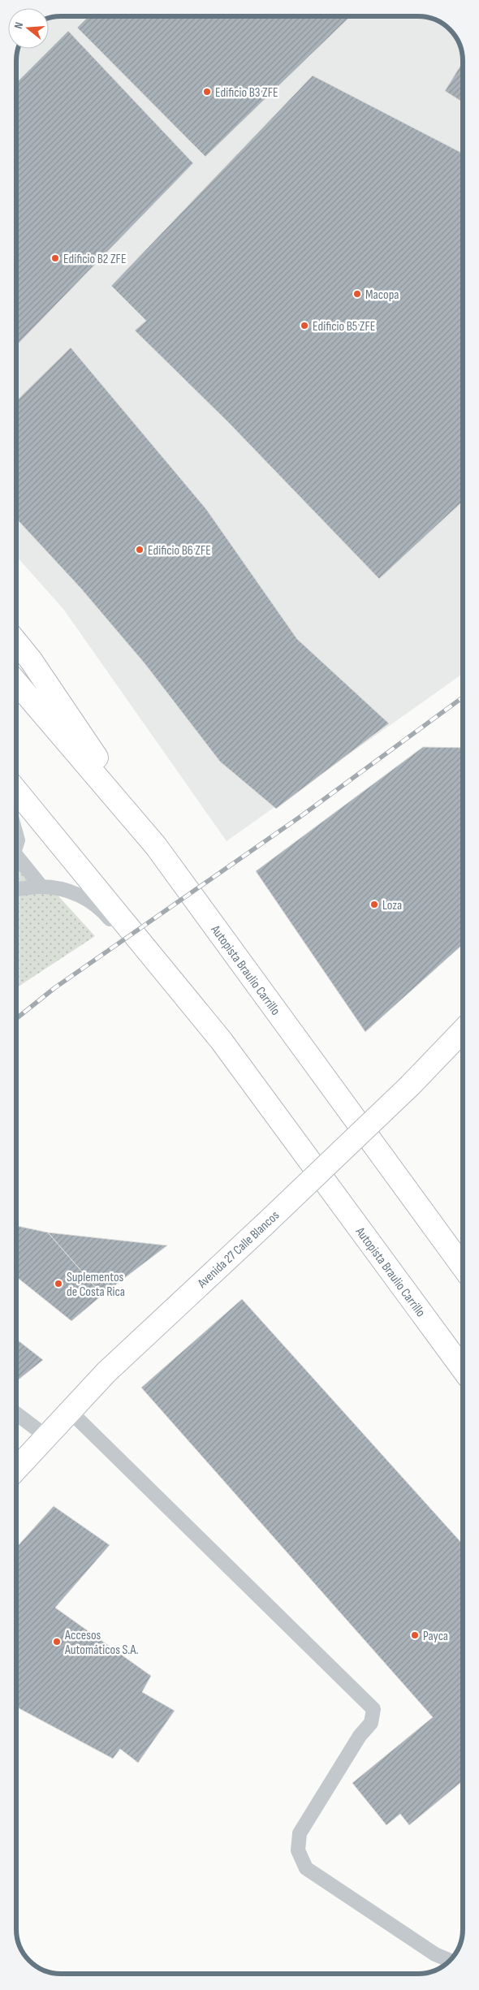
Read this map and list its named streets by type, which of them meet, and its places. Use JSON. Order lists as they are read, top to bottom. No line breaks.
{"streets":{"main road":["Autopista Braulio Carrillo","Avenida 27 Calle Blancos"]},"places":["Edificio B3 ZFE","Edificio B2 ZFE","Macopa","Edificio B5 ZFE","Edificio B6 ZFE","Loza","Suplementos de Costa Rica","Payca","Accesos Automáticos S.A."],"north":"left"}
